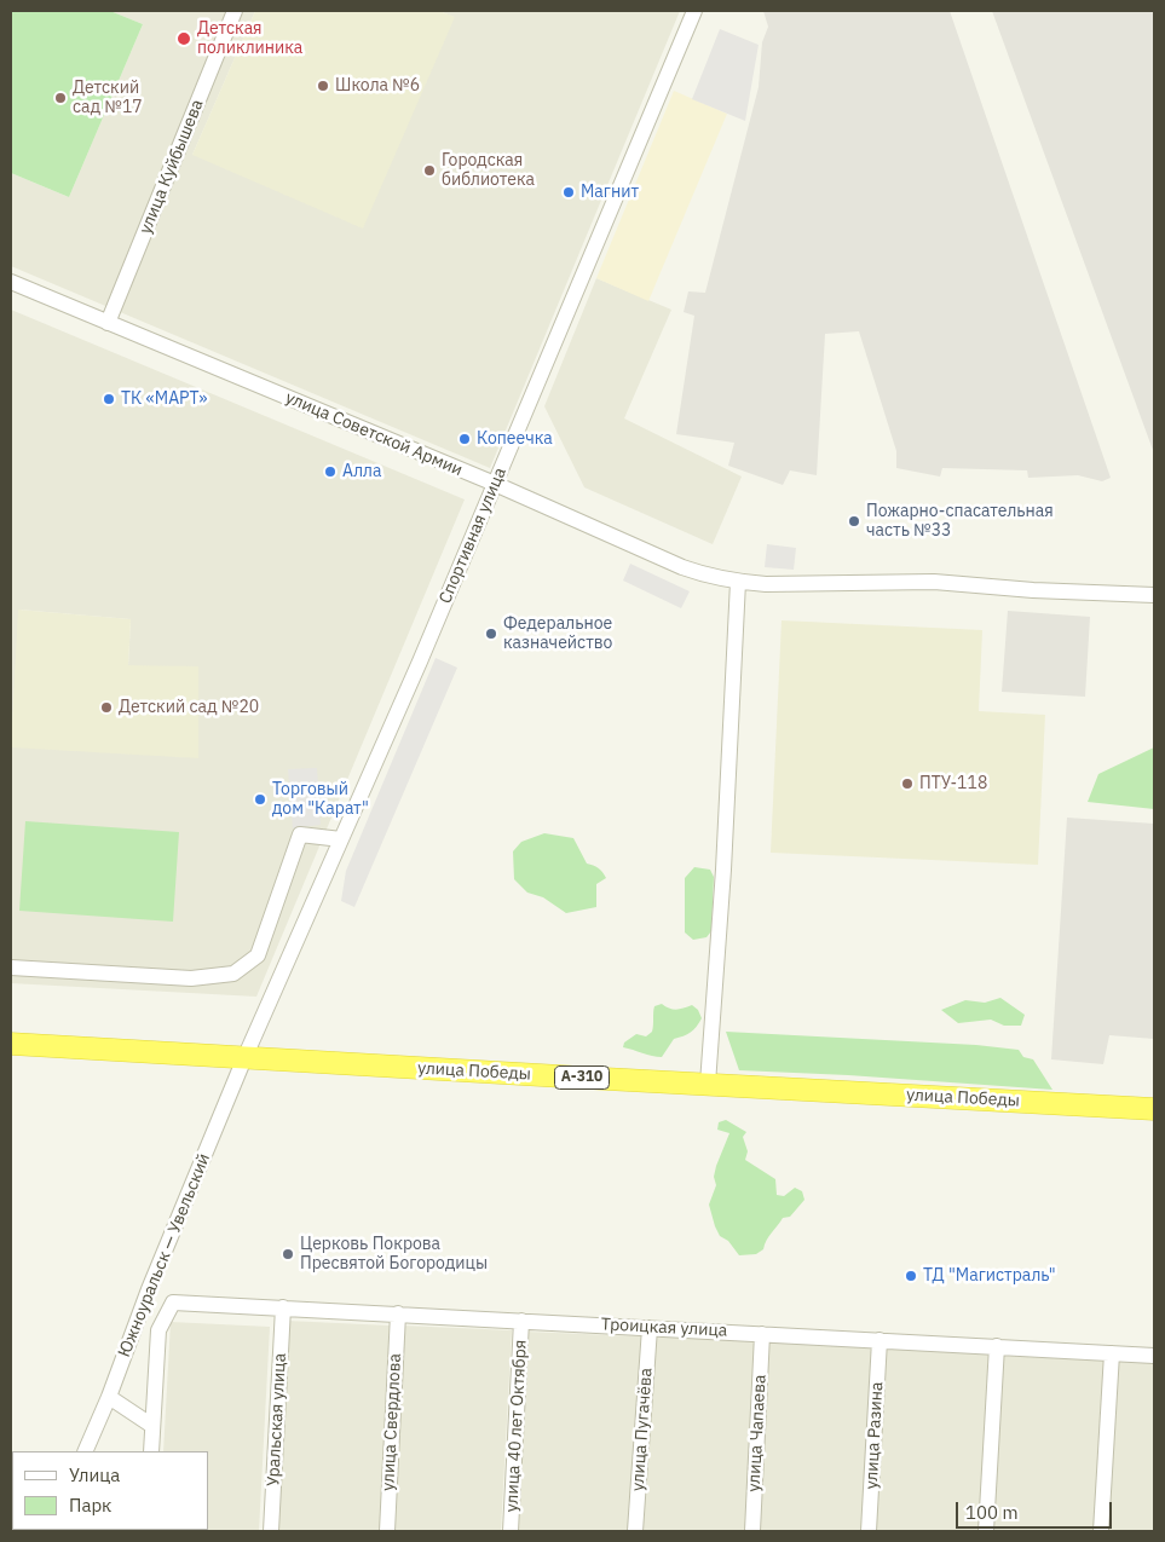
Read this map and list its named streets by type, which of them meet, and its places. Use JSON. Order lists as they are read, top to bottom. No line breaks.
{"streets":{"highway":["улица Победы","А-310"],"street":["улица Куйбышева","улица Советской Армии","Спортивная улица","Южноуральск — Увельский","Троицкая улица","Уральская улица","улица Свердлова","улица 40 лет Октября","улица Пугачёва","улица Чапаева","улица Разина"]},"crossings":[["улица Куйбышева","улица Советской Армии"],["улица Советской Армии","Спортивная улица"],["Спортивная улица","улица Победы"],["Спортивная улица","Южноуральск — Увельский"],["улица Победы","Южноуральск — Увельский"],["Троицкая улица","Уральская улица"],["Троицкая улица","улица Свердлова"],["Троицкая улица","улица 40 лет Октября"],["Троицкая улица","улица Пугачёва"],["Троицкая улица","улица Чапаева"],["Троицкая улица","улица Разина"]],"places":["Детская поликлиника","Школа №6","Детский сад №17","Городская библиотека","Магнит","ТК «МАРТ»","Копеечка","Алла","Пожарно-спасательная часть №33","Федеральное казначейство","Детский сад №20","ПТУ-118","Торговый дом \"Карат\"","Церковь Покрова Пресвятой Богородицы","ТД \"Магистраль\""],"legend":["Улица","Парк"],"scale_bar":"100 m"}
